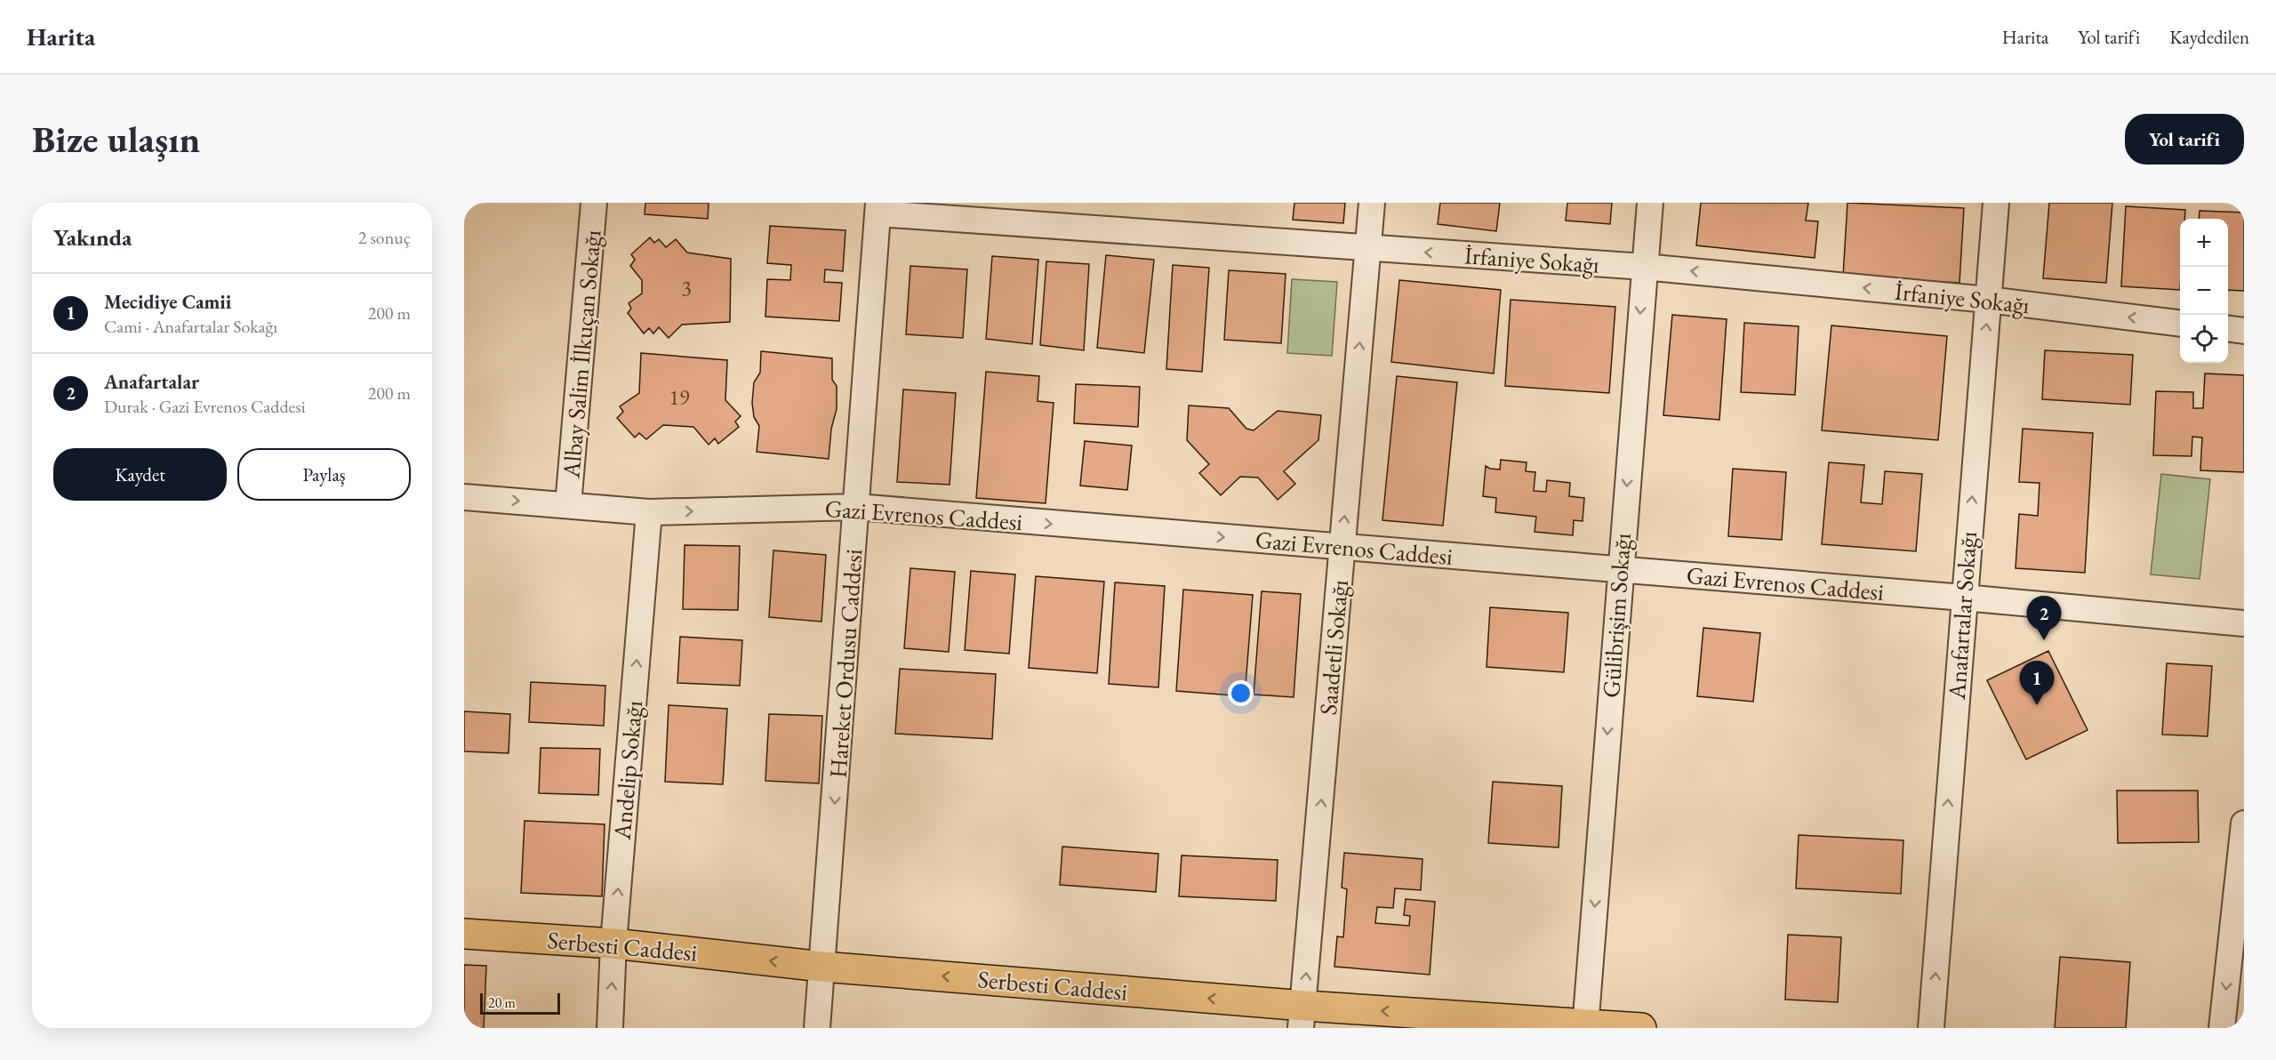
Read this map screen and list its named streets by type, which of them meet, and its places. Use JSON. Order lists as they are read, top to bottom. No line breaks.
{"streets":{"main road":["Serbesti Caddesi"],"street":["İrfaniye Sokağı","Albay Salim İlkuçan Sokağı","Gazi Evrenos Caddesi","Gülibrişim Sokağı","Anafartalar Sokağı","Saadetli Sokağı","Hareket Ordusu Caddesi","Andelip Sokağı"]},"crossings":[["İrfaniye Sokağı","Gülibrişim Sokağı"],["İrfaniye Sokağı","Anafartalar Sokağı"],["İrfaniye Sokağı","Saadetli Sokağı"],["İrfaniye Sokağı","Hareket Ordusu Caddesi"],["Albay Salim İlkuçan Sokağı","Gazi Evrenos Caddesi"],["Gazi Evrenos Caddesi","Gülibrişim Sokağı"],["Gazi Evrenos Caddesi","Anafartalar Sokağı"],["Gazi Evrenos Caddesi","Saadetli Sokağı"],["Gazi Evrenos Caddesi","Hareket Ordusu Caddesi"],["Gazi Evrenos Caddesi","Andelip Sokağı"],["Gülibrişim Sokağı","Serbesti Caddesi"],["Saadetli Sokağı","Serbesti Caddesi"],["Hareket Ordusu Caddesi","Serbesti Caddesi"],["Andelip Sokağı","Serbesti Caddesi"]],"one_way":["İrfaniye Sokağı","Gazi Evrenos Caddesi","Gülibrişim Sokağı","Anafartalar Sokağı","Saadetli Sokağı","Hareket Ordusu Caddesi","Andelip Sokağı","Serbesti Caddesi"],"house_numbers":["3","19"],"scale_bar":"20 m","page":{"header":"Harita","nav":["Harita","Yol tarifi","Kaydedilen"],"buttons":["Yol tarifi",["Kaydet","Paylaş"]],"title":"Bize ulaşın","heading":["Yakında","2 sonuç"],"map_buttons":["+","−"],"list":[{"mark":"1","name":"Mecidiye Camii","note":"Cami · Anafartalar Sokağı","value":"200 m"},{"mark":"2","name":"Anafartalar","note":"Durak · Gazi Evrenos Caddesi","value":"200 m"}],"pins":["2","1"],"scale":"20 m"}}
